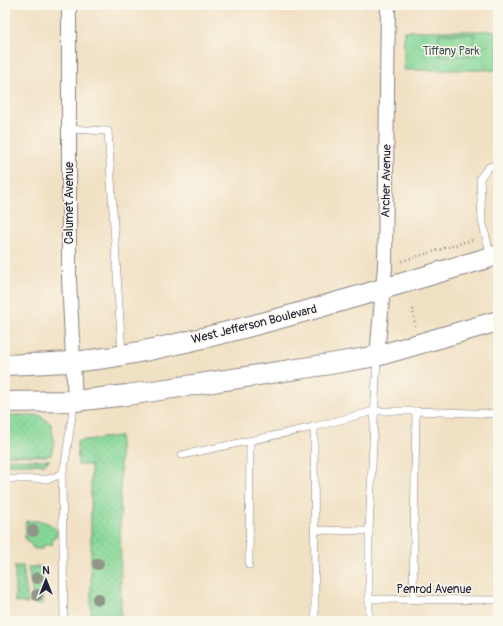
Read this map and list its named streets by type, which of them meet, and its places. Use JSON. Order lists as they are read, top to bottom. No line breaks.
{"streets":{"main road":["West Jefferson Boulevard"],"street":["Archer Avenue","Calumet Avenue"],"lane":["Penrod Avenue"]},"crossings":[["Archer Avenue","West Jefferson Boulevard"],["Calumet Avenue","West Jefferson Boulevard"]],"parks":["Tiffany Park"],"north":"top"}
